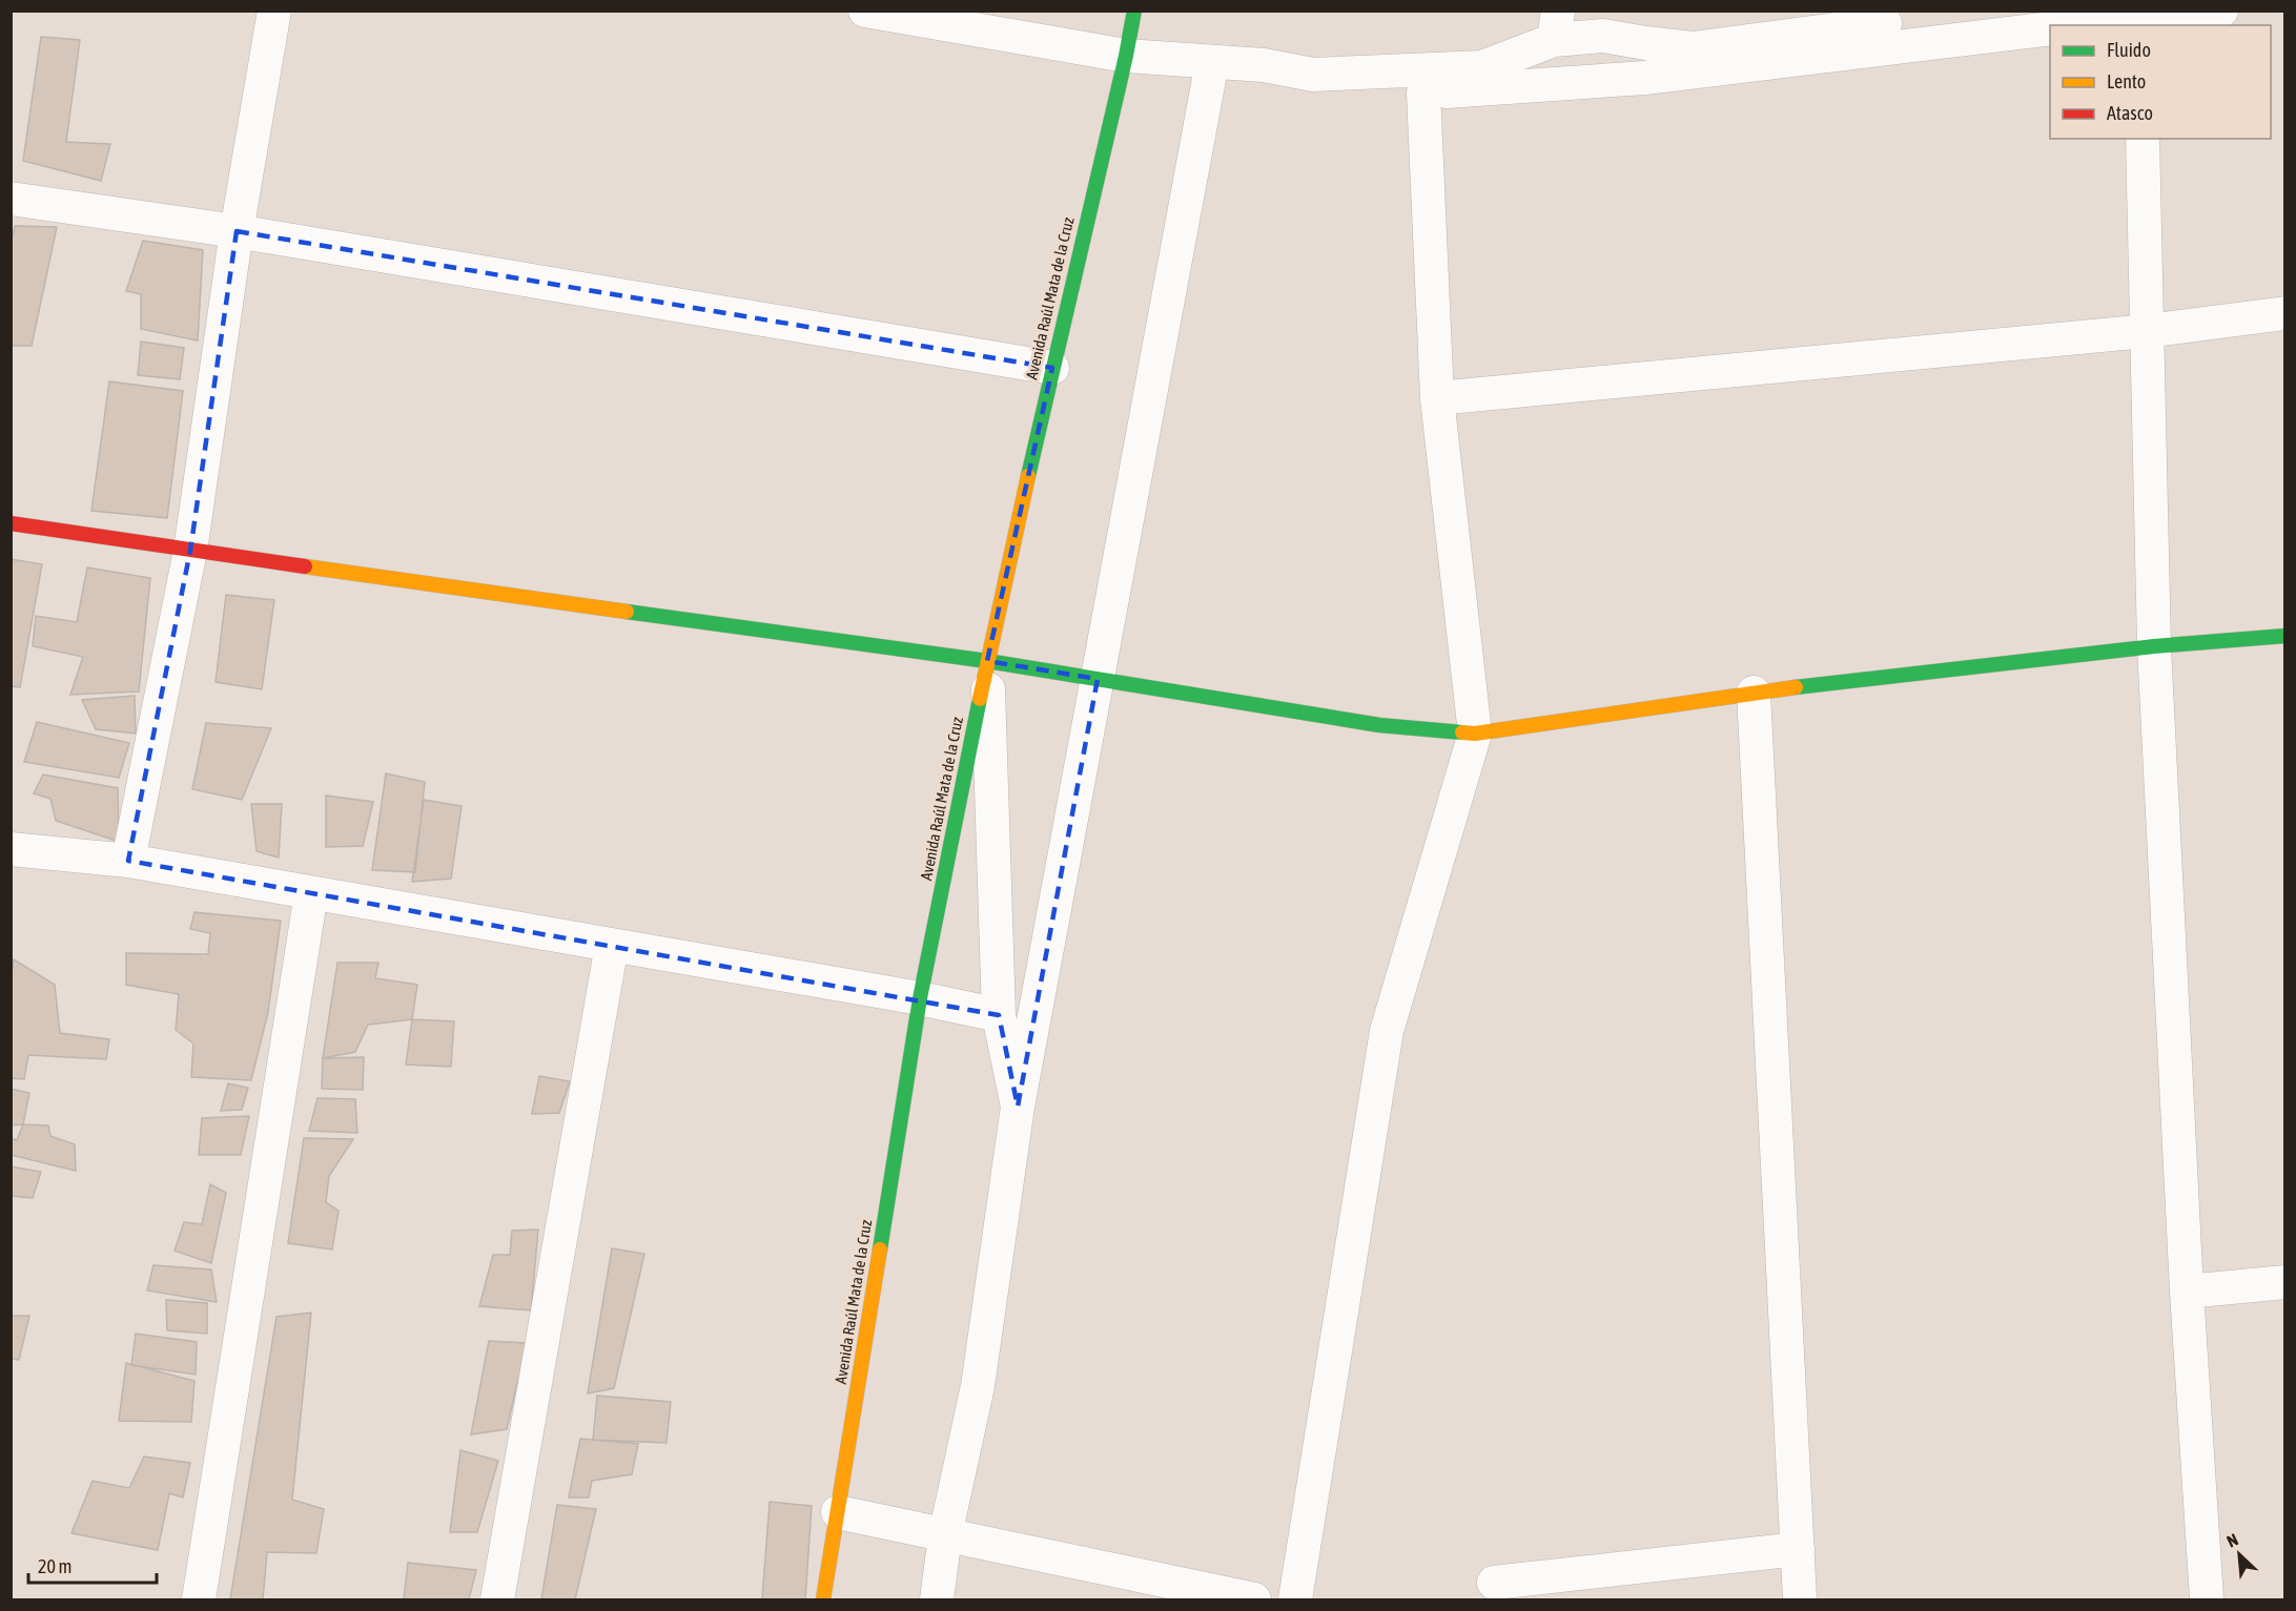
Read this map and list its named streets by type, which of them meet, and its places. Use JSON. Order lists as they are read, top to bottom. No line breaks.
{"streets":{"street":["Avenida Raúl Mata de la Cruz"]},"legend":["Fluido","Lento","Atasco"],"scale_bar":"20 m","north":"top left"}
